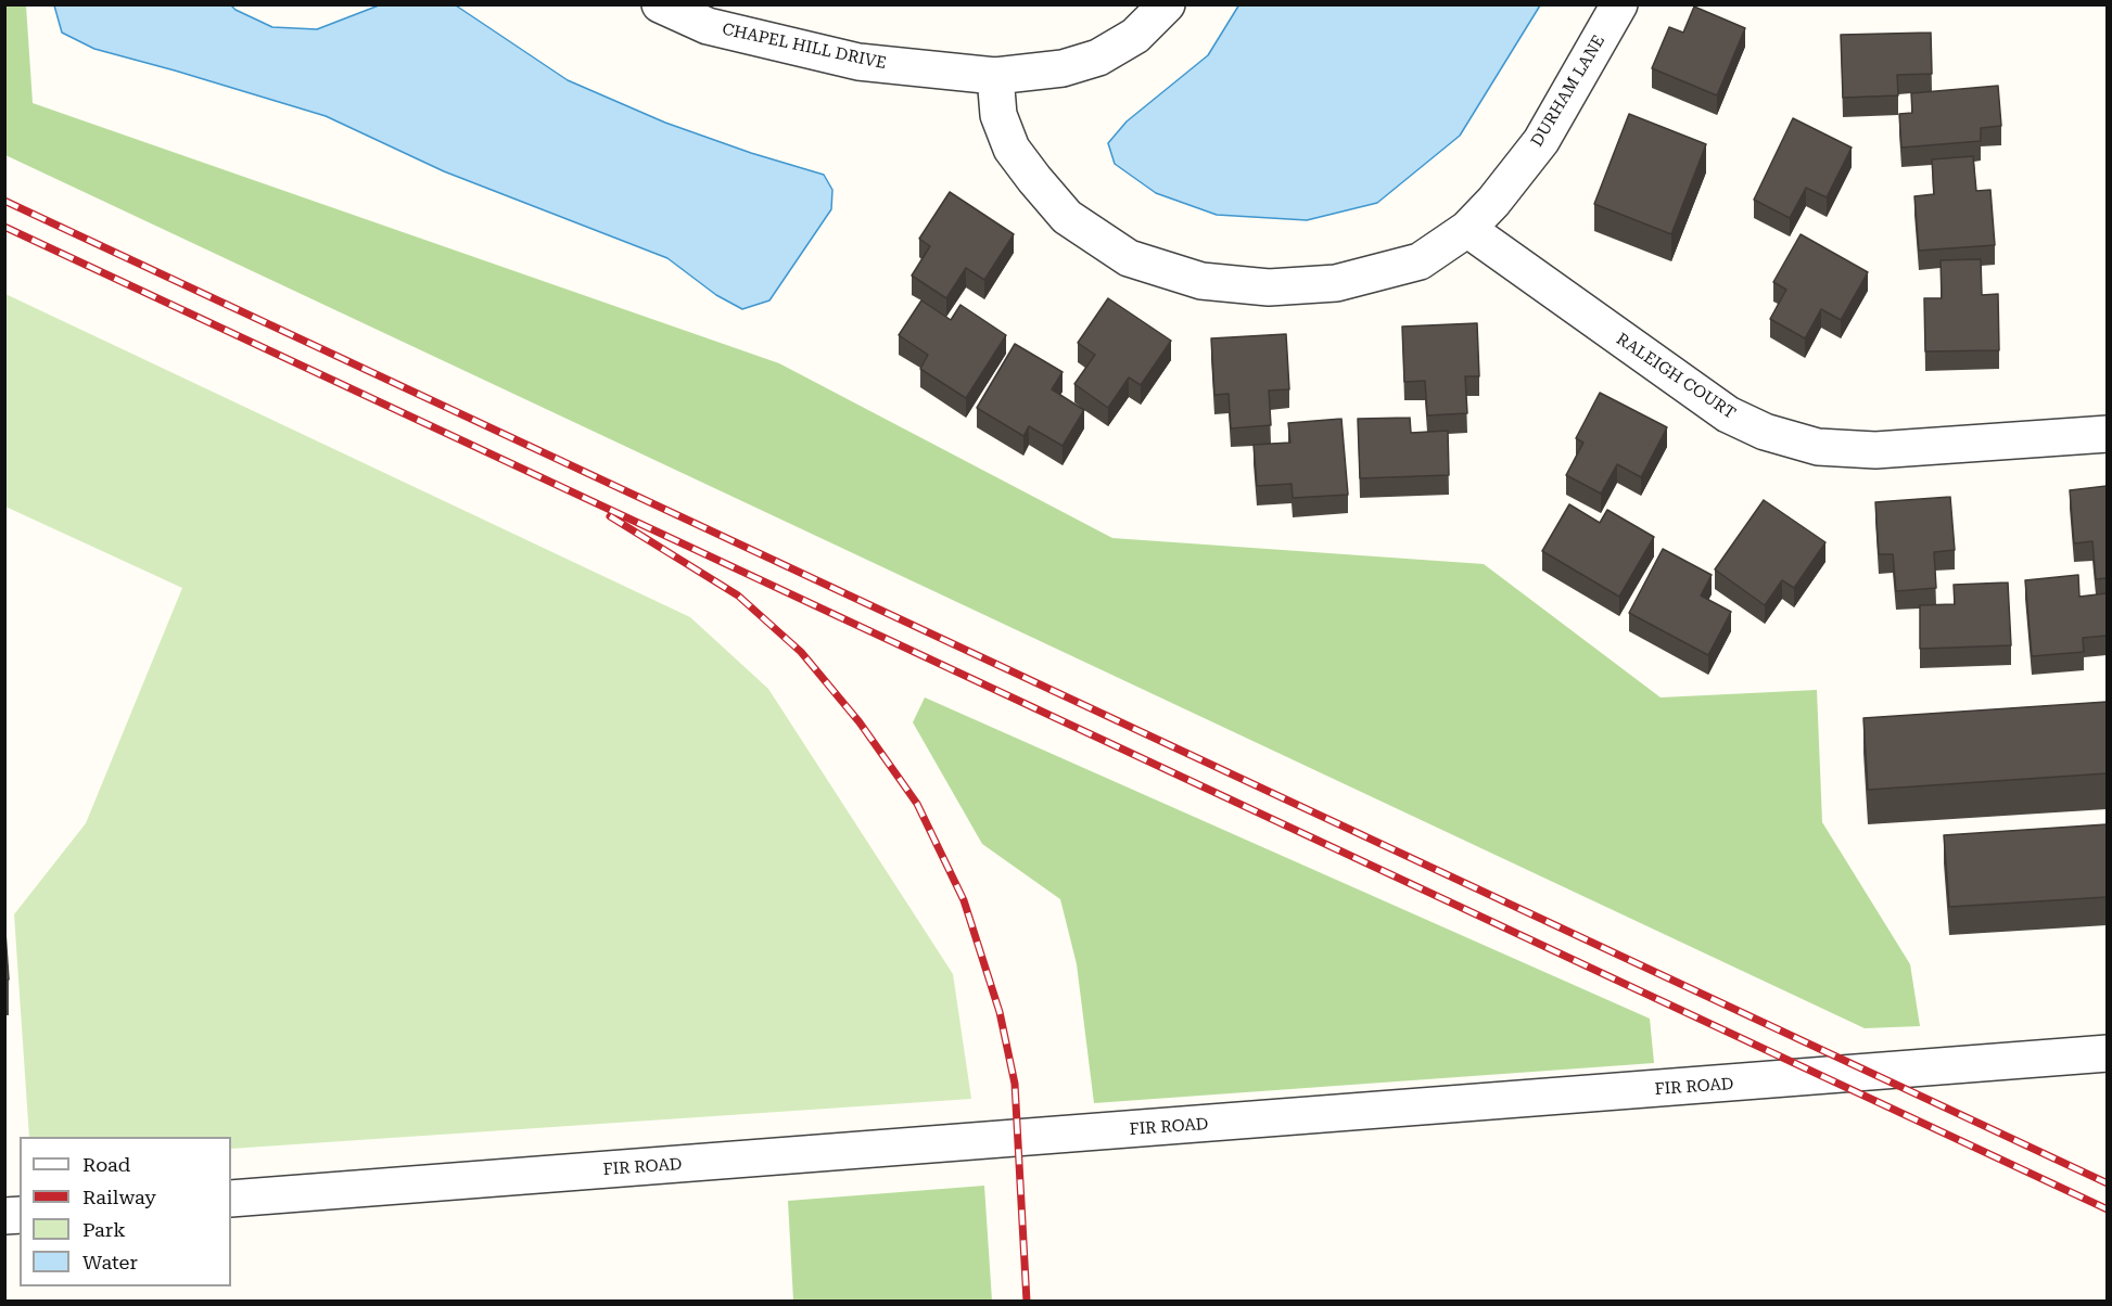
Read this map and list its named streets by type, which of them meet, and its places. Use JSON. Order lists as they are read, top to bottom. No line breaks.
{"streets":{"street":["CHAPEL HILL DRIVE","DURHAM LANE","RALEIGH COURT","FIR ROAD"]},"crossings":[["CHAPEL HILL DRIVE","DURHAM LANE"],["DURHAM LANE","RALEIGH COURT"]],"legend":["Road","Railway","Park","Water"]}
